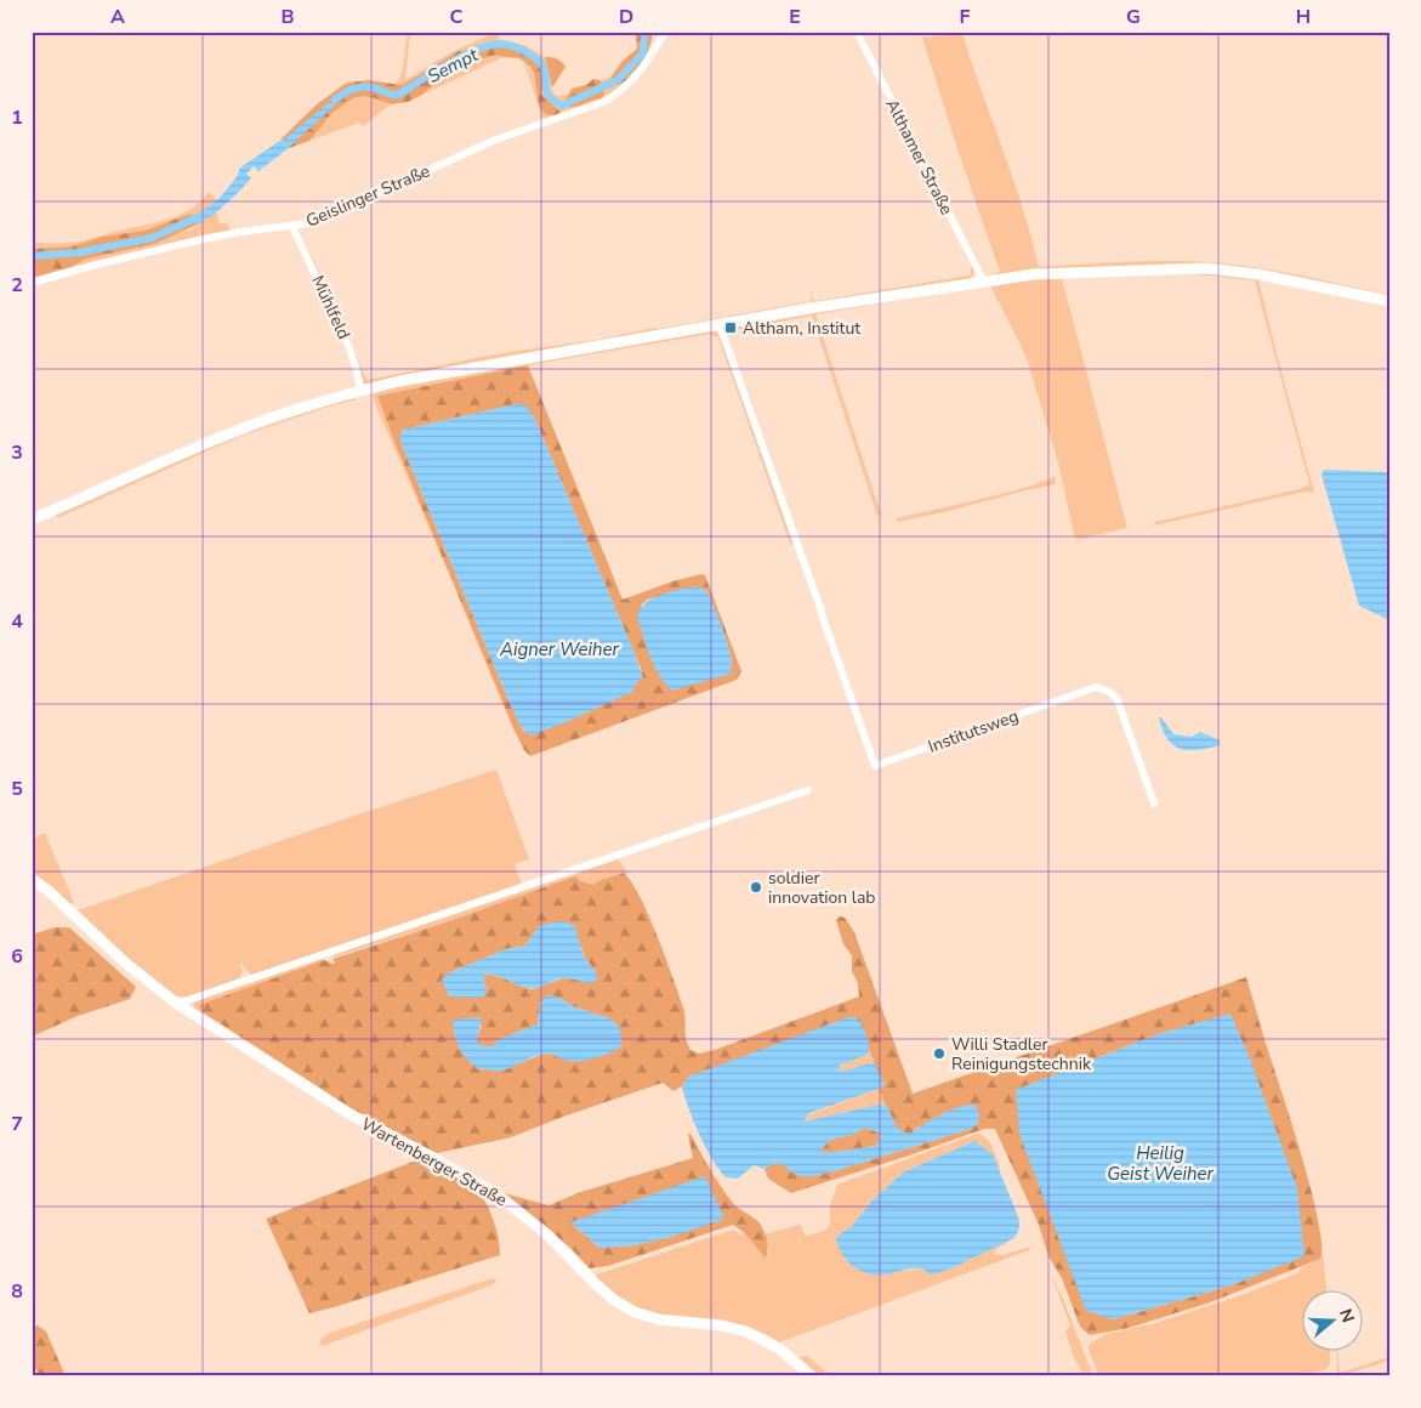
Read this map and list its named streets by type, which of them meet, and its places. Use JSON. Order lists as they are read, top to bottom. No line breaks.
{"streets":{"main road":["Wartenberger Straße"],"street":["Althamer Straße","Geislinger Straße","Mühlfeld","Institutsweg"]},"crossings":[["Geislinger Straße","Mühlfeld"]],"water":["Sempt","Aigner Weiher","Heilig Geist Weiher"],"places":{"transit":["Altham, Institut"],"other":["soldier innovation lab","Willi Stadler Reinigungstechnik"]},"north":"right","grid":{"columns":["A","B","C","D","E","F","G","H"],"rows":["1","2","3","4","5","6","7","8"]}}
